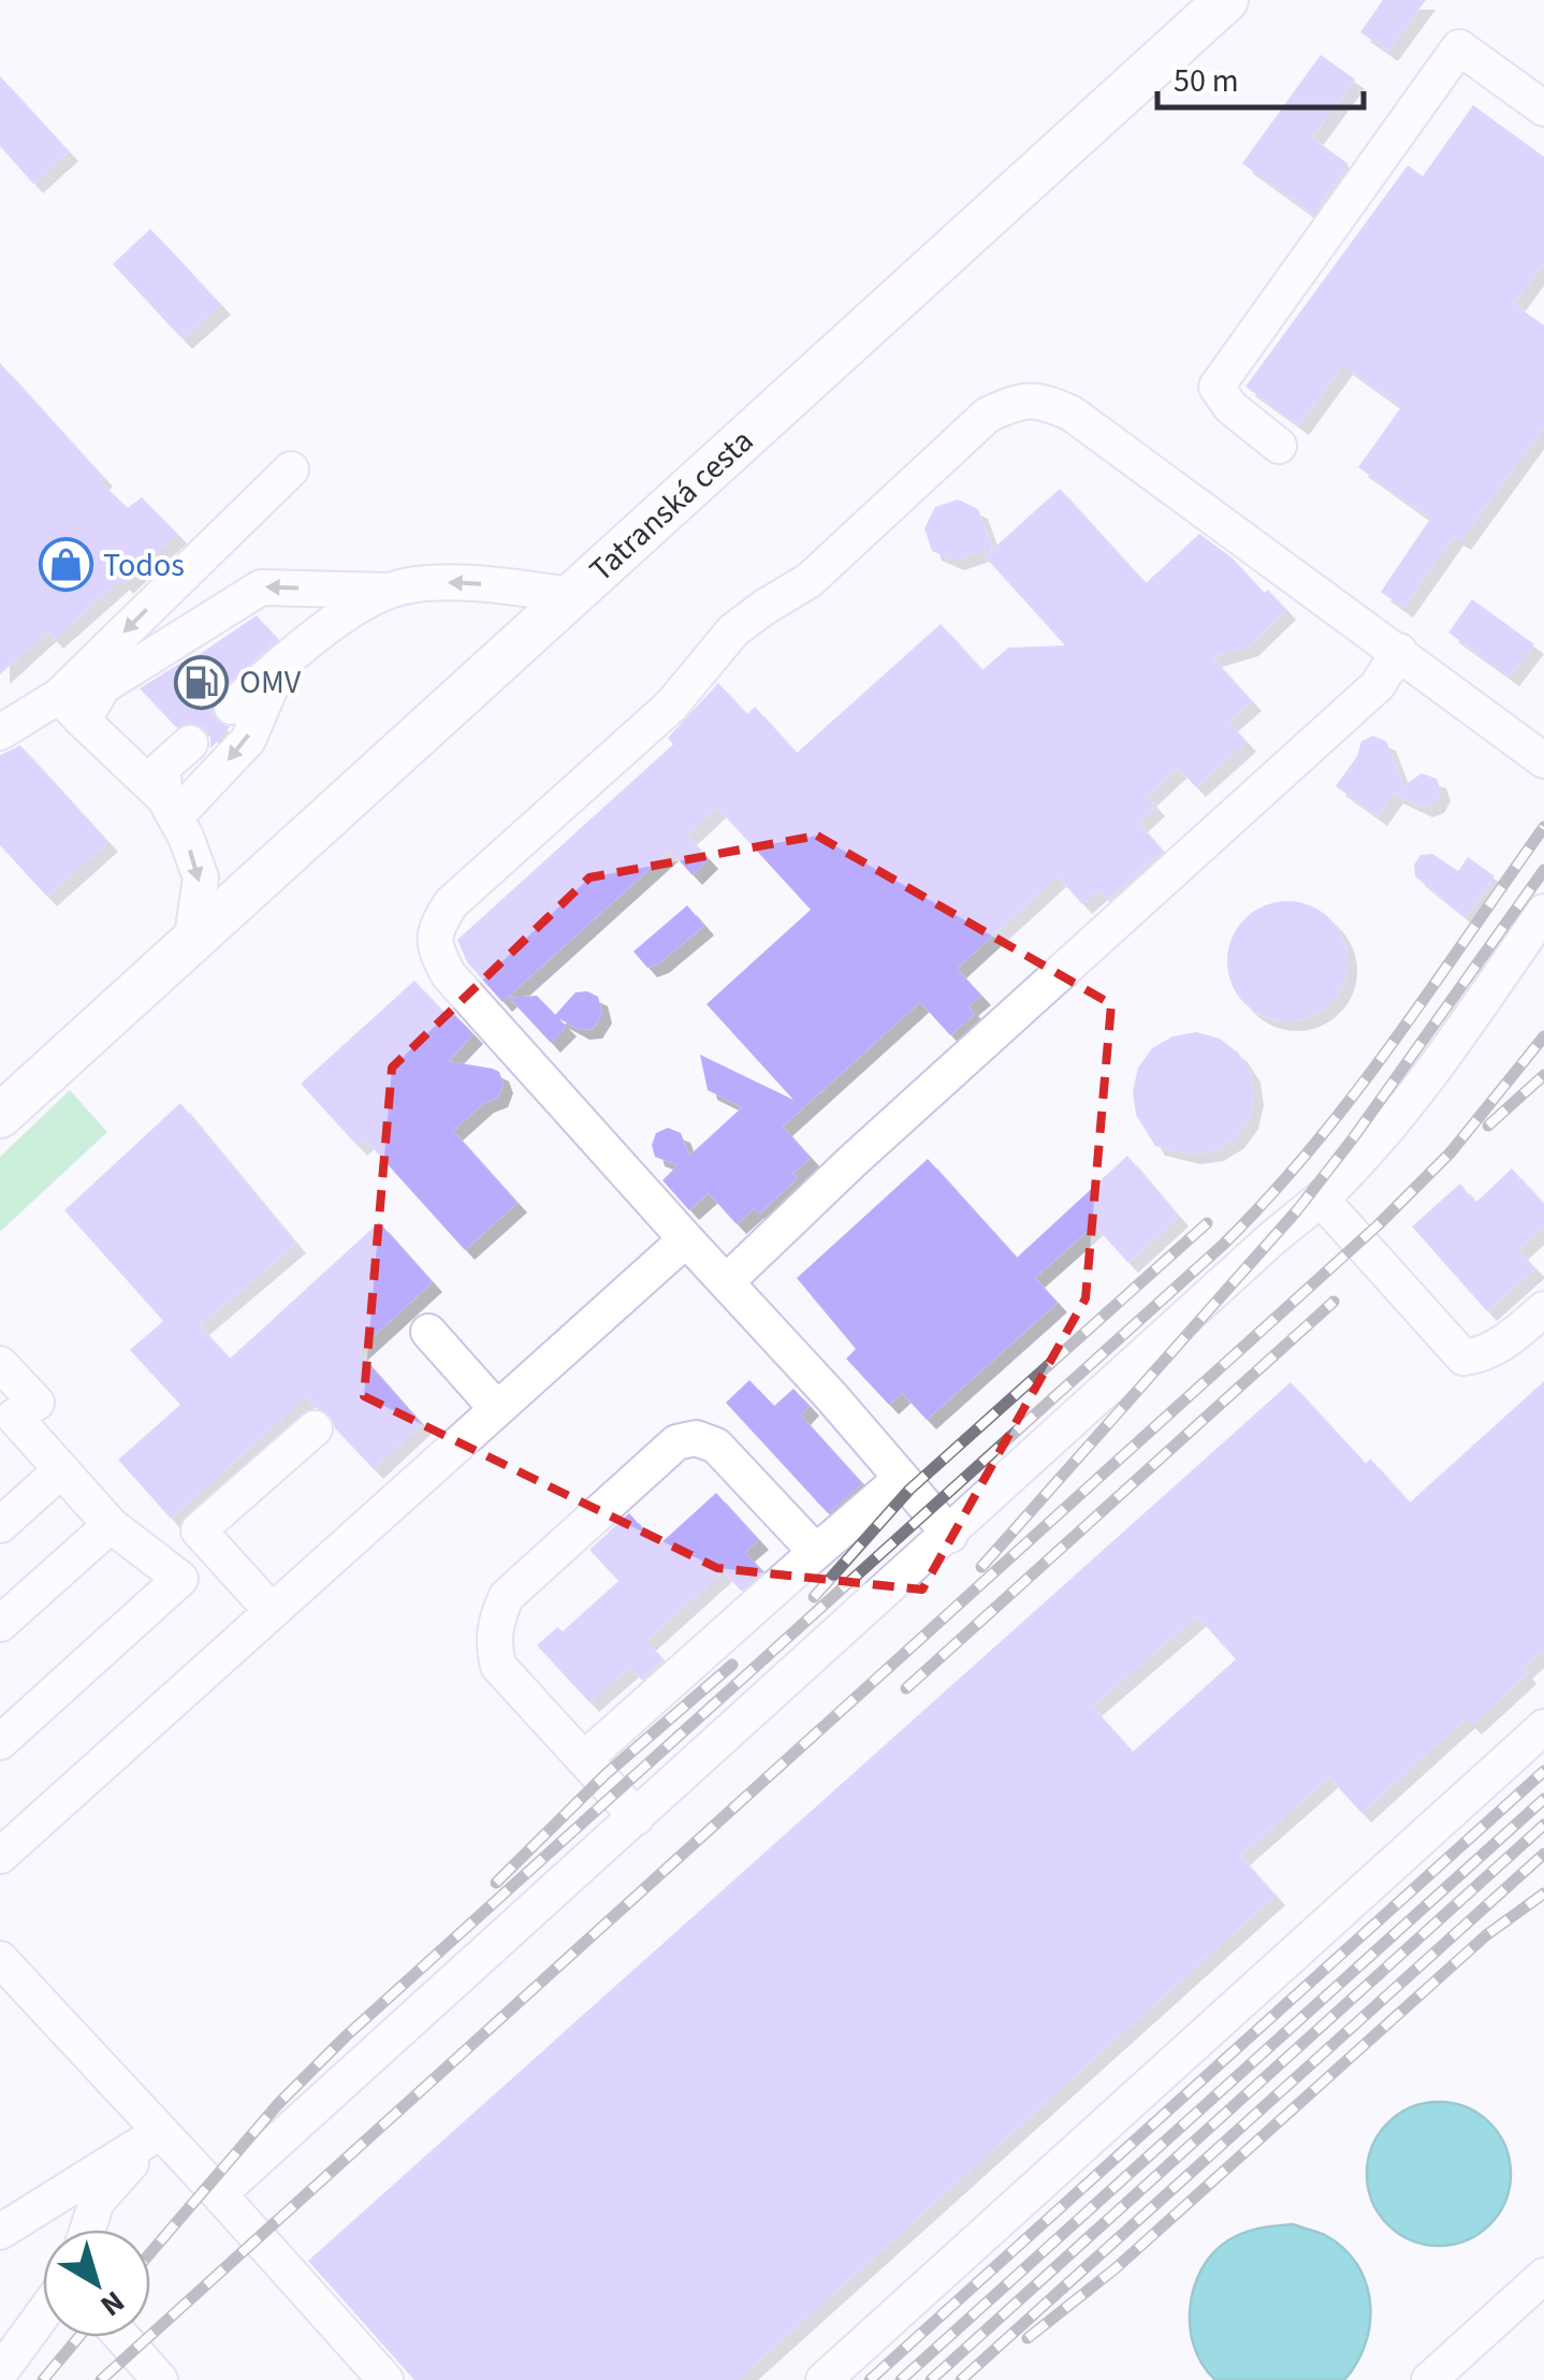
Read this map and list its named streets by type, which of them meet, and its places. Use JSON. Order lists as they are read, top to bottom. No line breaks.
{"streets":{"main road":["Tatranská cesta"]},"places":{"shop":["Todos"],"fuel station":["OMV"]},"scale_bar":"50 m","north":"bottom right"}
